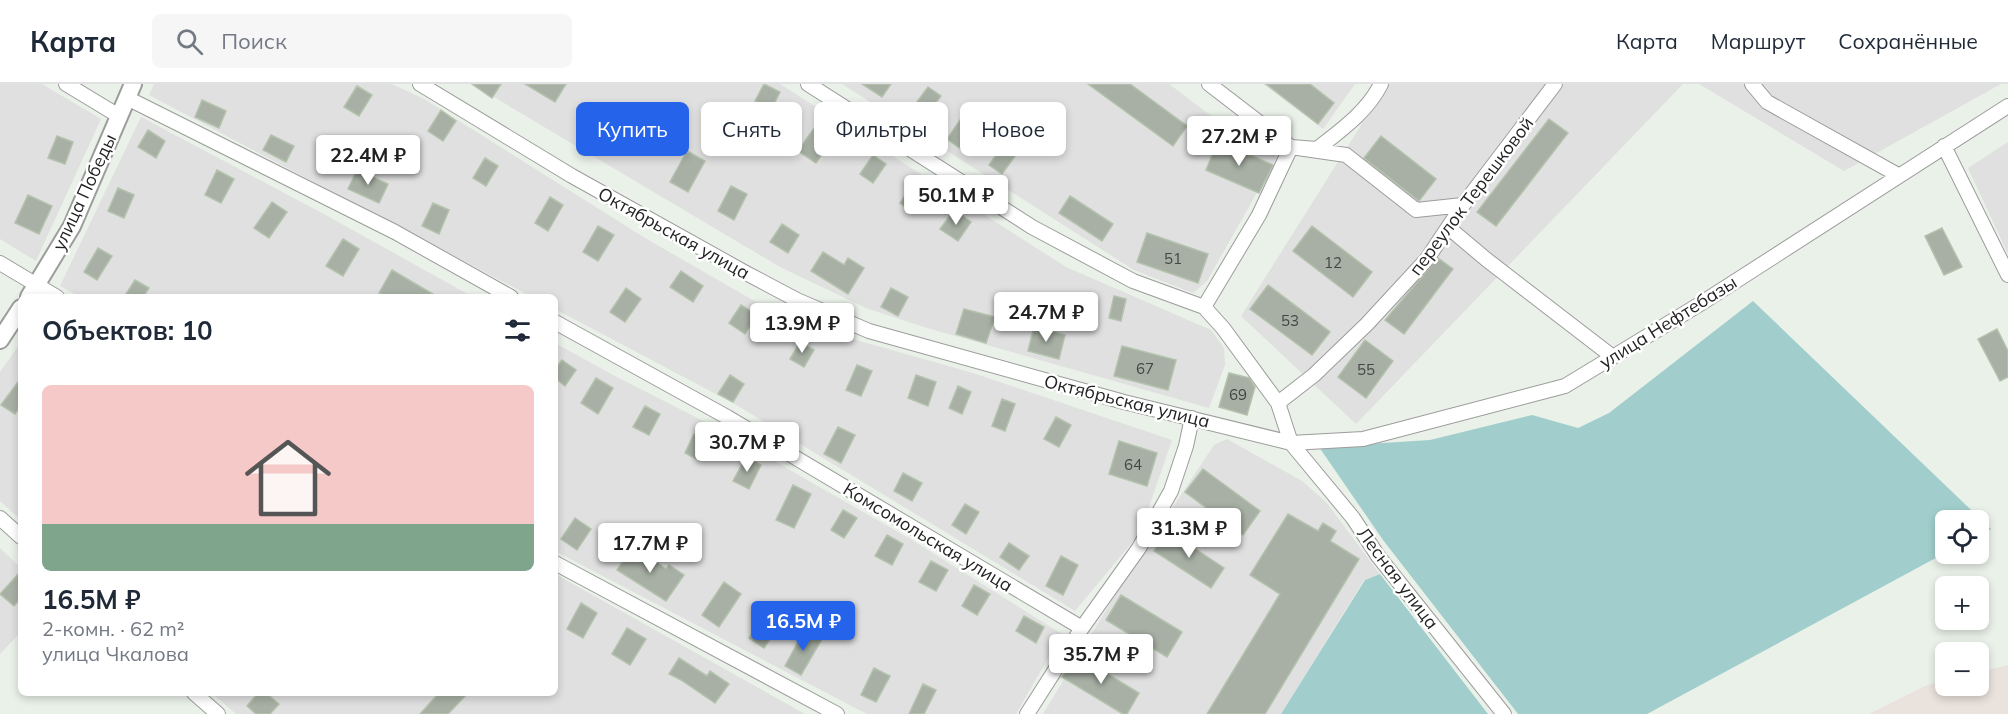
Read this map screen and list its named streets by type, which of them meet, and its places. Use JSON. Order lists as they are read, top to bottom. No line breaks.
{"streets":{"street":["улица Победы","переулок Терешковой","Октябрьская улица","улица Нефтебазы","Комсомольская улица","Лесная улица"]},"crossings":[["Октябрьская улица","улица Нефтебазы"],["Октябрьская улица","Лесная улица"],["улица Нефтебазы","Лесная улица"]],"house_numbers":["51","12","53","67","55","69","64"],"page":{"header":"Карта","search":"Поиск","nav":["Карта","Маршрут","Сохранённые"],"chip":["Купить","Снять","Фильтры","Новое"],"price":["27.2M ₽","22.4M ₽","50.1M ₽","24.7M ₽","13.9M ₽","30.7M ₽","31.3M ₽","17.7M ₽","16.5M ₽","35.7M ₽"],"heading":"Объектов: 10","list":[{"name":"16.5M ₽","note":"2-комн. · 62 m² · улица Чкалова"}],"map_buttons":["+","−"]}}
